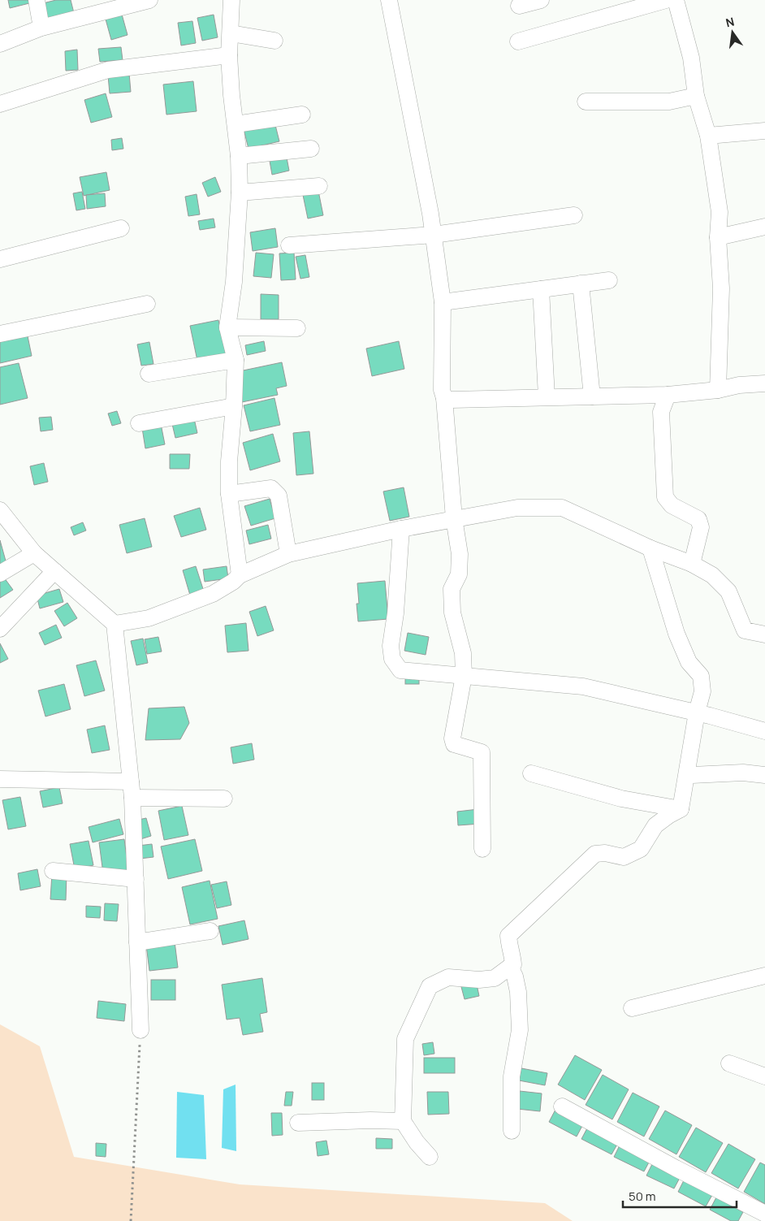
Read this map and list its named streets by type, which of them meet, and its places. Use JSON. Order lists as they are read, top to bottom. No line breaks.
{"scale_bar":"50 m","north":"top"}
